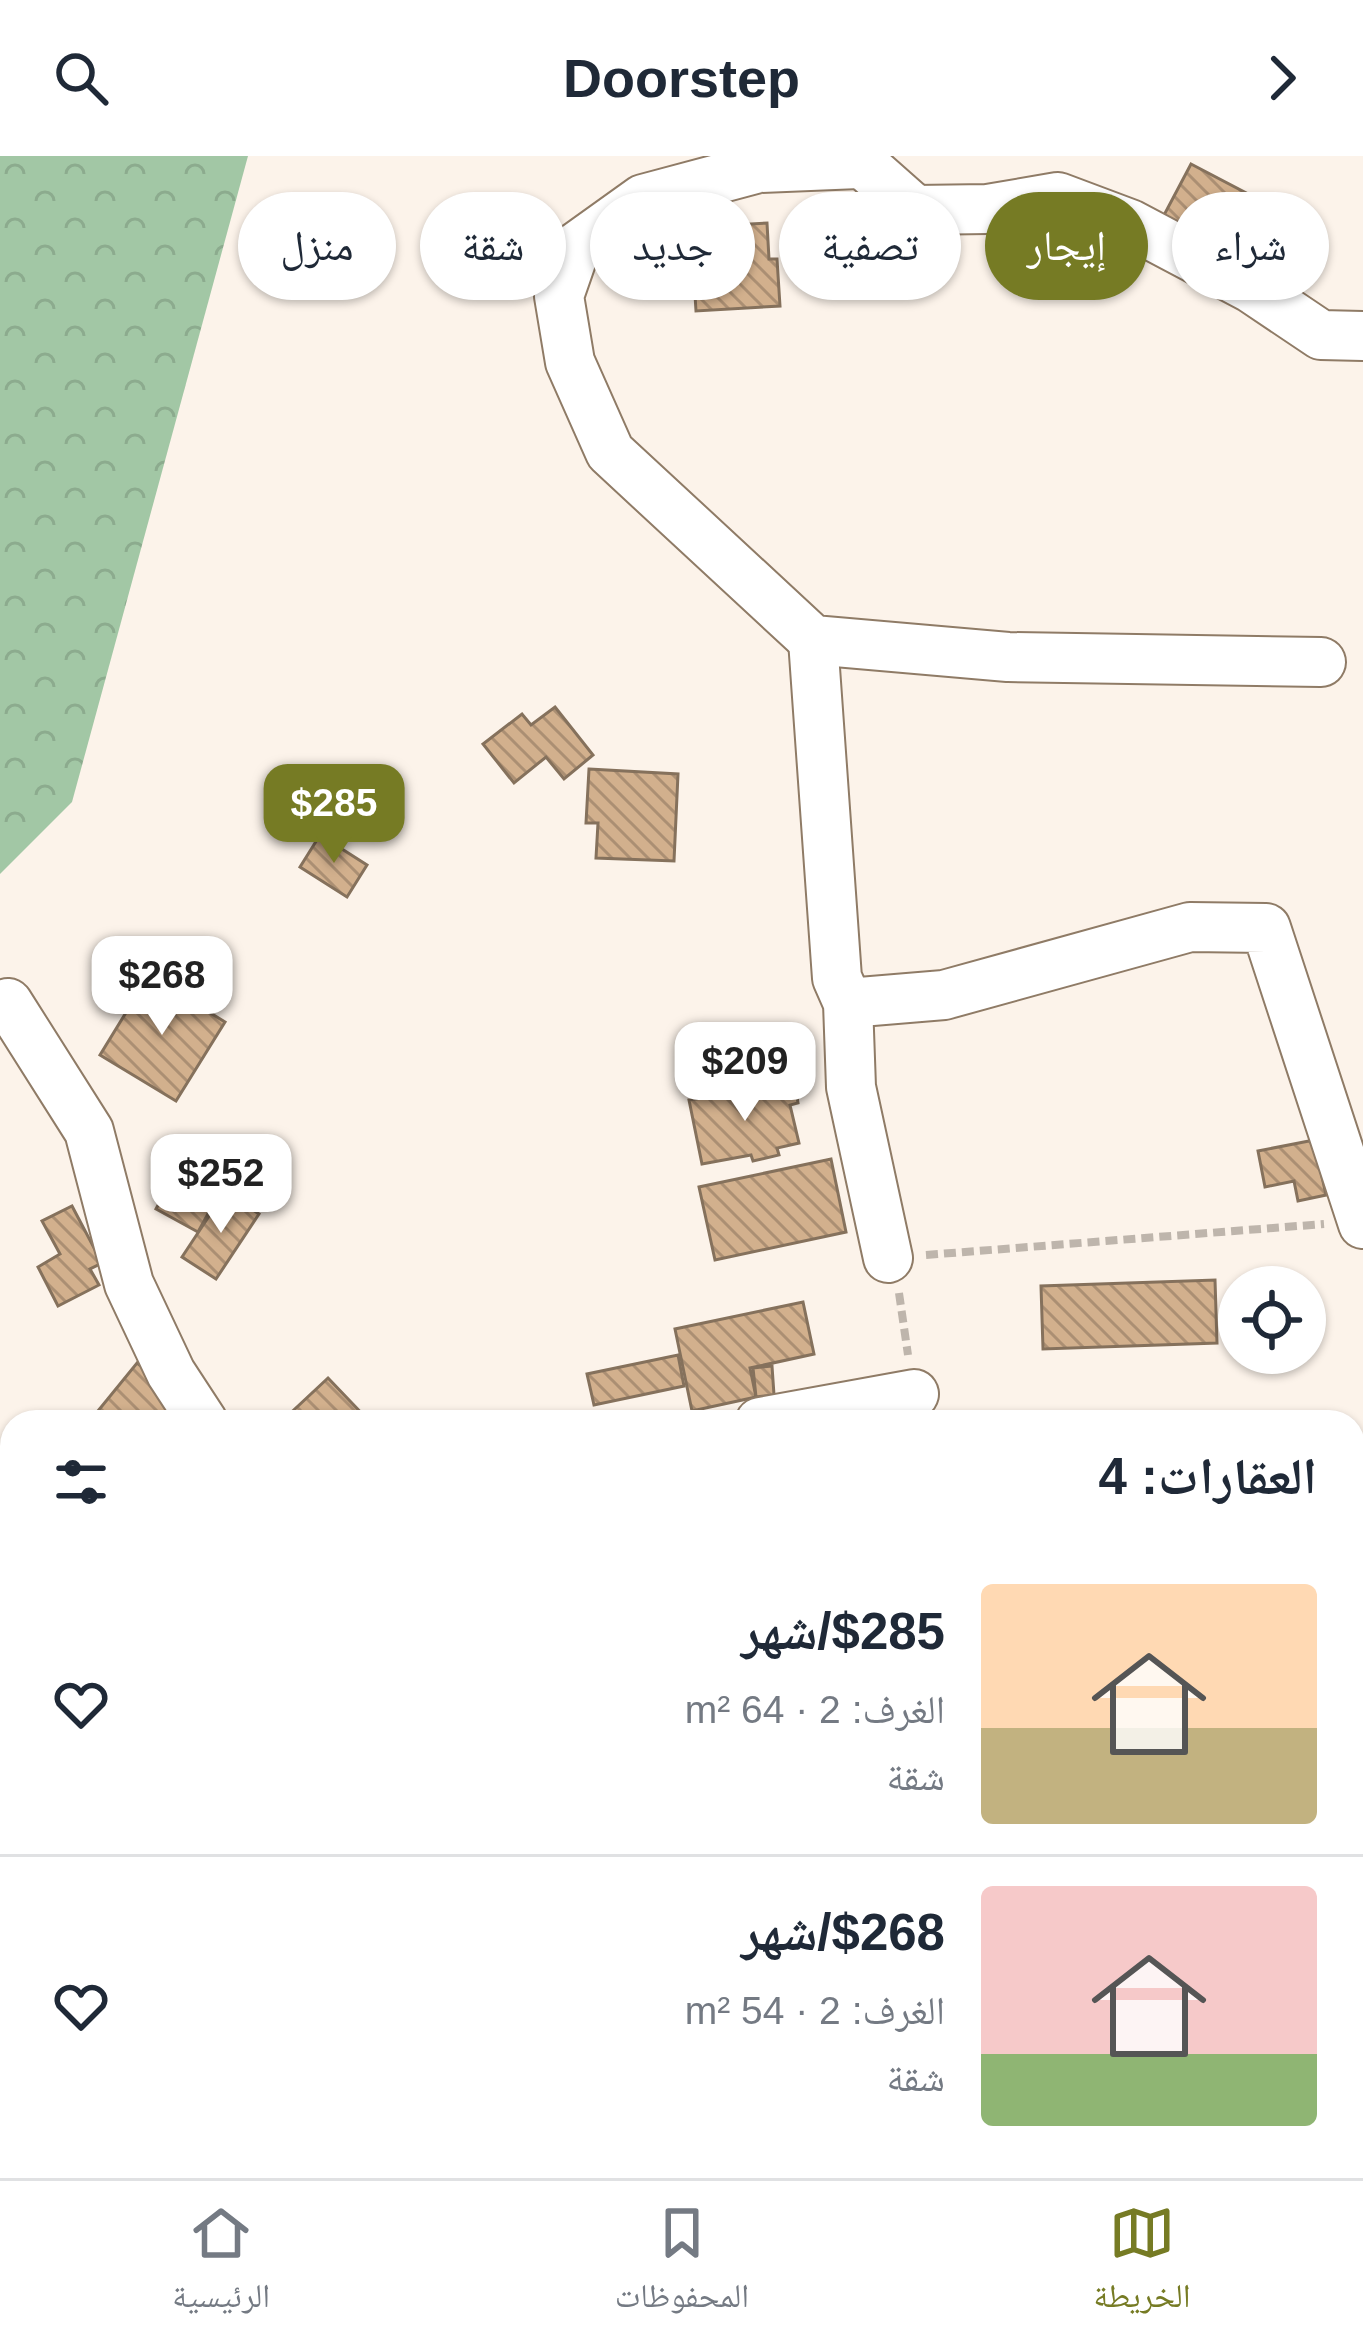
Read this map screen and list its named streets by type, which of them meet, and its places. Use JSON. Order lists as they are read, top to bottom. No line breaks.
{"page":{"header":"Doorstep","chip":["شراء","إيجار","تصفية","جديد","شقة","منزل"],"price":["$285","$268","$209","$252"],"heading":"العقارات: 4","list":[{"name":"$285/شهر","note":"الغرف: 2 · 64 m² · شقة"},{"name":"$268/شهر","note":"الغرف: 2 · 54 m² · شقة"}],"tabs":["الخريطة","المحفوظات","الرئيسية"]}}
